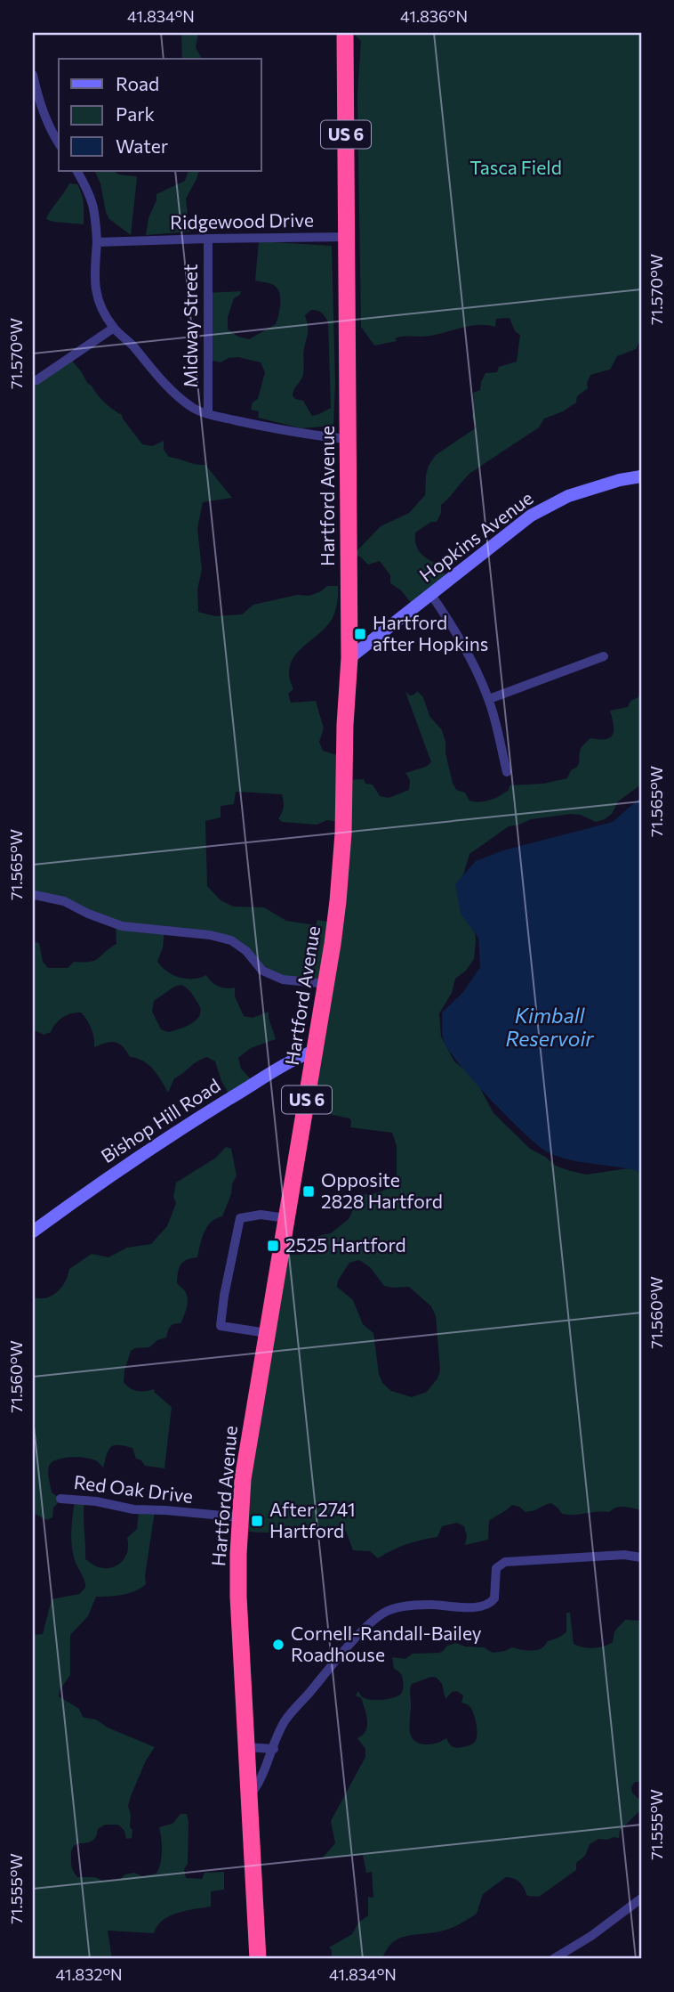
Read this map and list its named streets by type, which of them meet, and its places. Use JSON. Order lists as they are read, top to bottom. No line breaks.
{"streets":{"highway":["US 6","Hartford Avenue"],"street":["Ridgewood Drive","Midway Street","Hopkins Avenue","Bishop Hill Road","Red Oak Drive"]},"crossings":[["Ridgewood Drive","Midway Street"],["Ridgewood Drive","Hartford Avenue"],["Hartford Avenue","Hopkins Avenue"],["Hartford Avenue","Bishop Hill Road"],["Hartford Avenue","Red Oak Drive"]],"water":["Kimball Reservoir"],"parks":["Tasca Field"],"places":{"transit":["Hartford after Hopkins","Opposite 2828 Hartford","2525 Hartford","After 2741 Hartford"],"other":["Cornell-Randall-Bailey Roadhouse"]},"legend":["Road","Park","Water"],"coordinates":["41.834°N","41.836°N","71.570°W","71.565°W","71.560°W","71.555°W","41.832°N"]}
